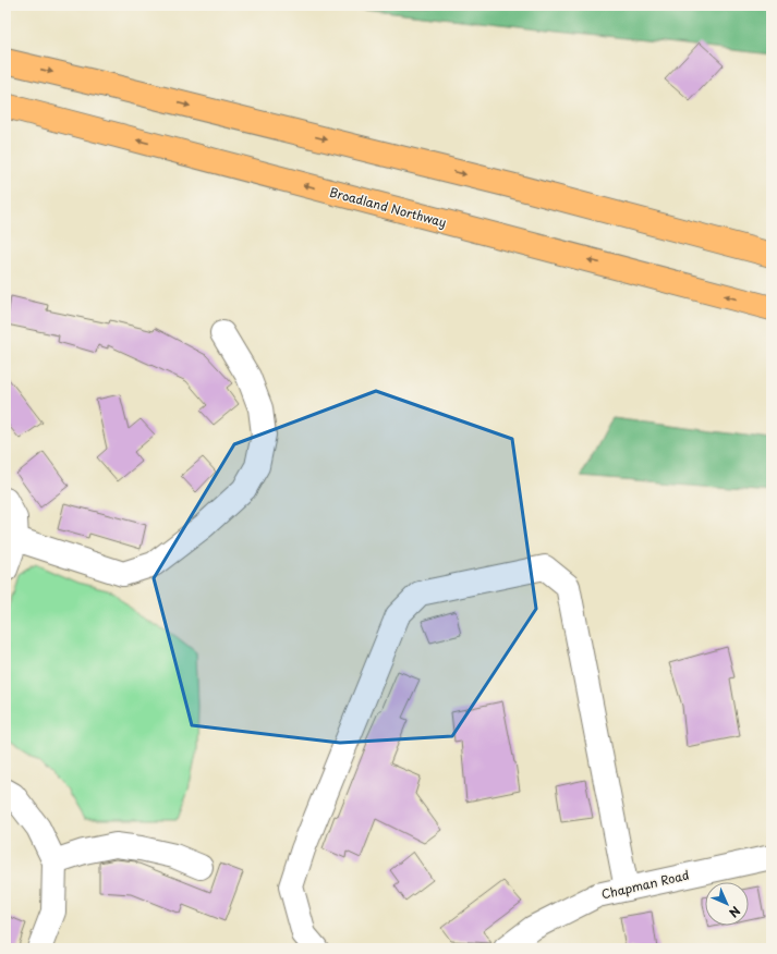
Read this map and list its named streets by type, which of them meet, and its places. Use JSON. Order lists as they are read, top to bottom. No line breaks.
{"streets":{"highway":["Broadland Northway"],"street":["Chapman Road"]},"north":"bottom right"}
